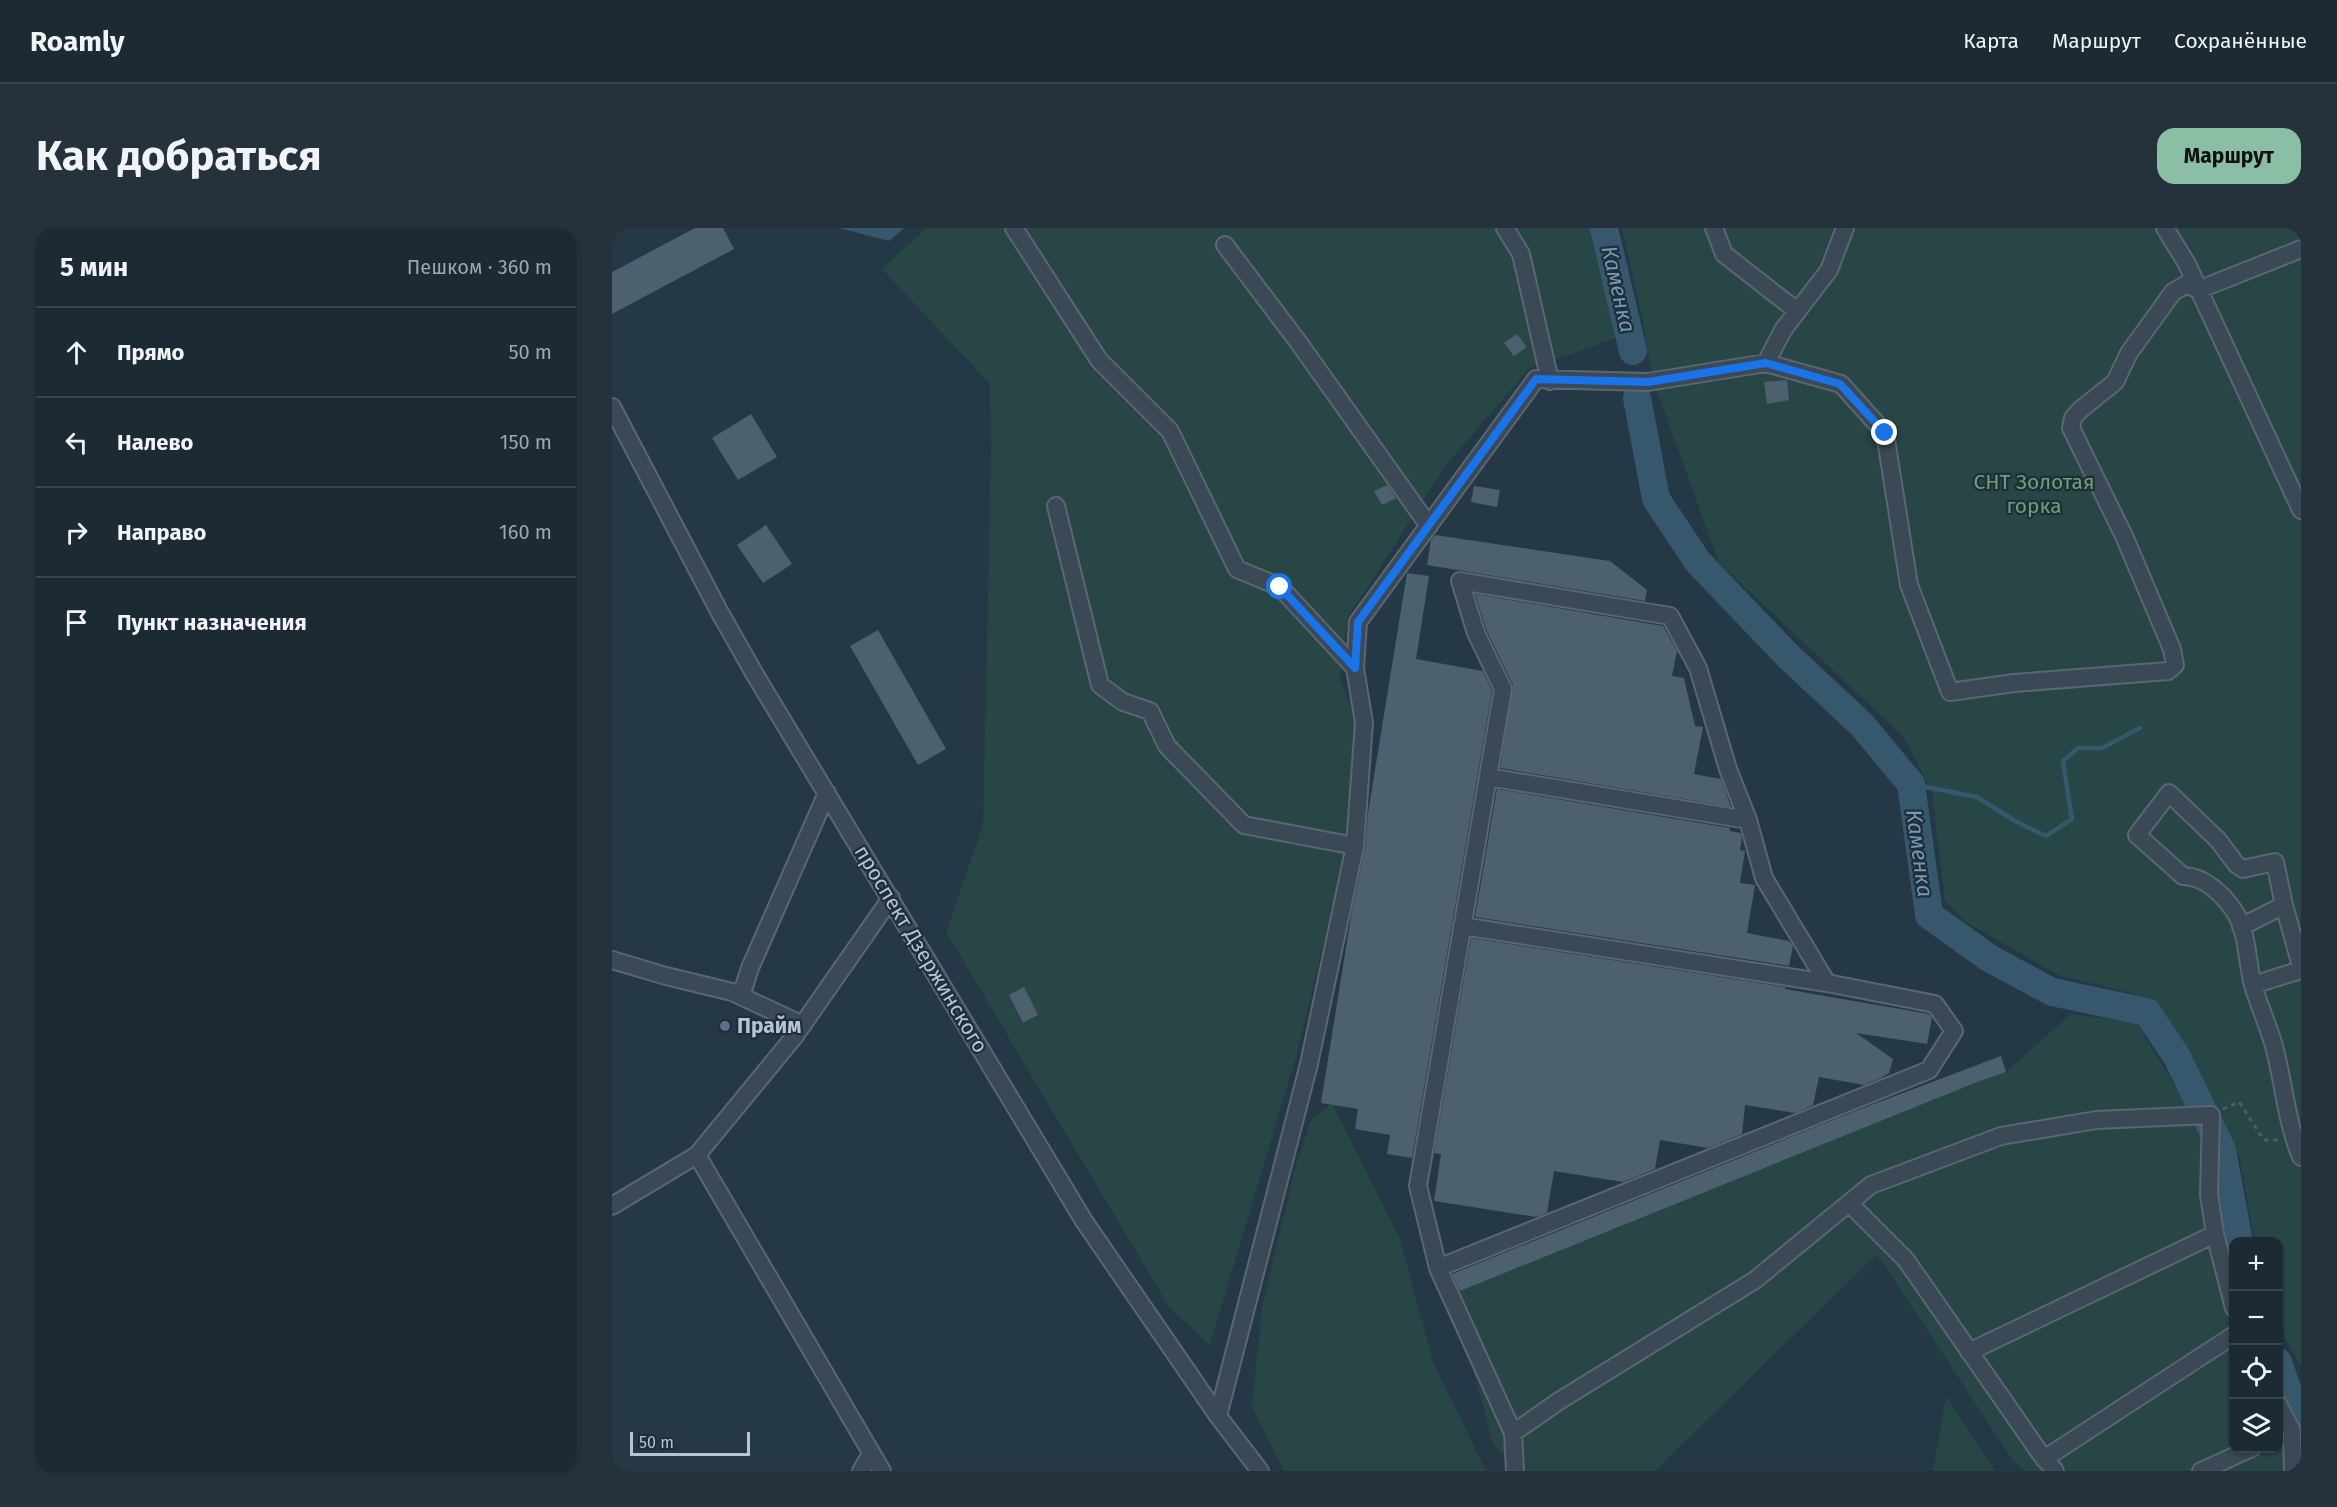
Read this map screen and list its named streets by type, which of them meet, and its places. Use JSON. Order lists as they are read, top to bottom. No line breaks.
{"streets":{"street":["проспект Дзержинского"]},"water":["Каменка"],"parks":["СНТ Золотая горка"],"places":["Прайм"],"scale_bar":"50 m","page":{"header":"Roamly","nav":["Карта","Маршрут","Сохранённые"],"buttons":"Маршрут","title":"Как добраться","heading":["5 мин","Пешком · 360 m"],"list":[["Прямо","50 m"],["Налево","150 m"],["Направо","160 m"],"Пункт назначения"],"map_buttons":["+","−"],"scale":"50 m"}}
